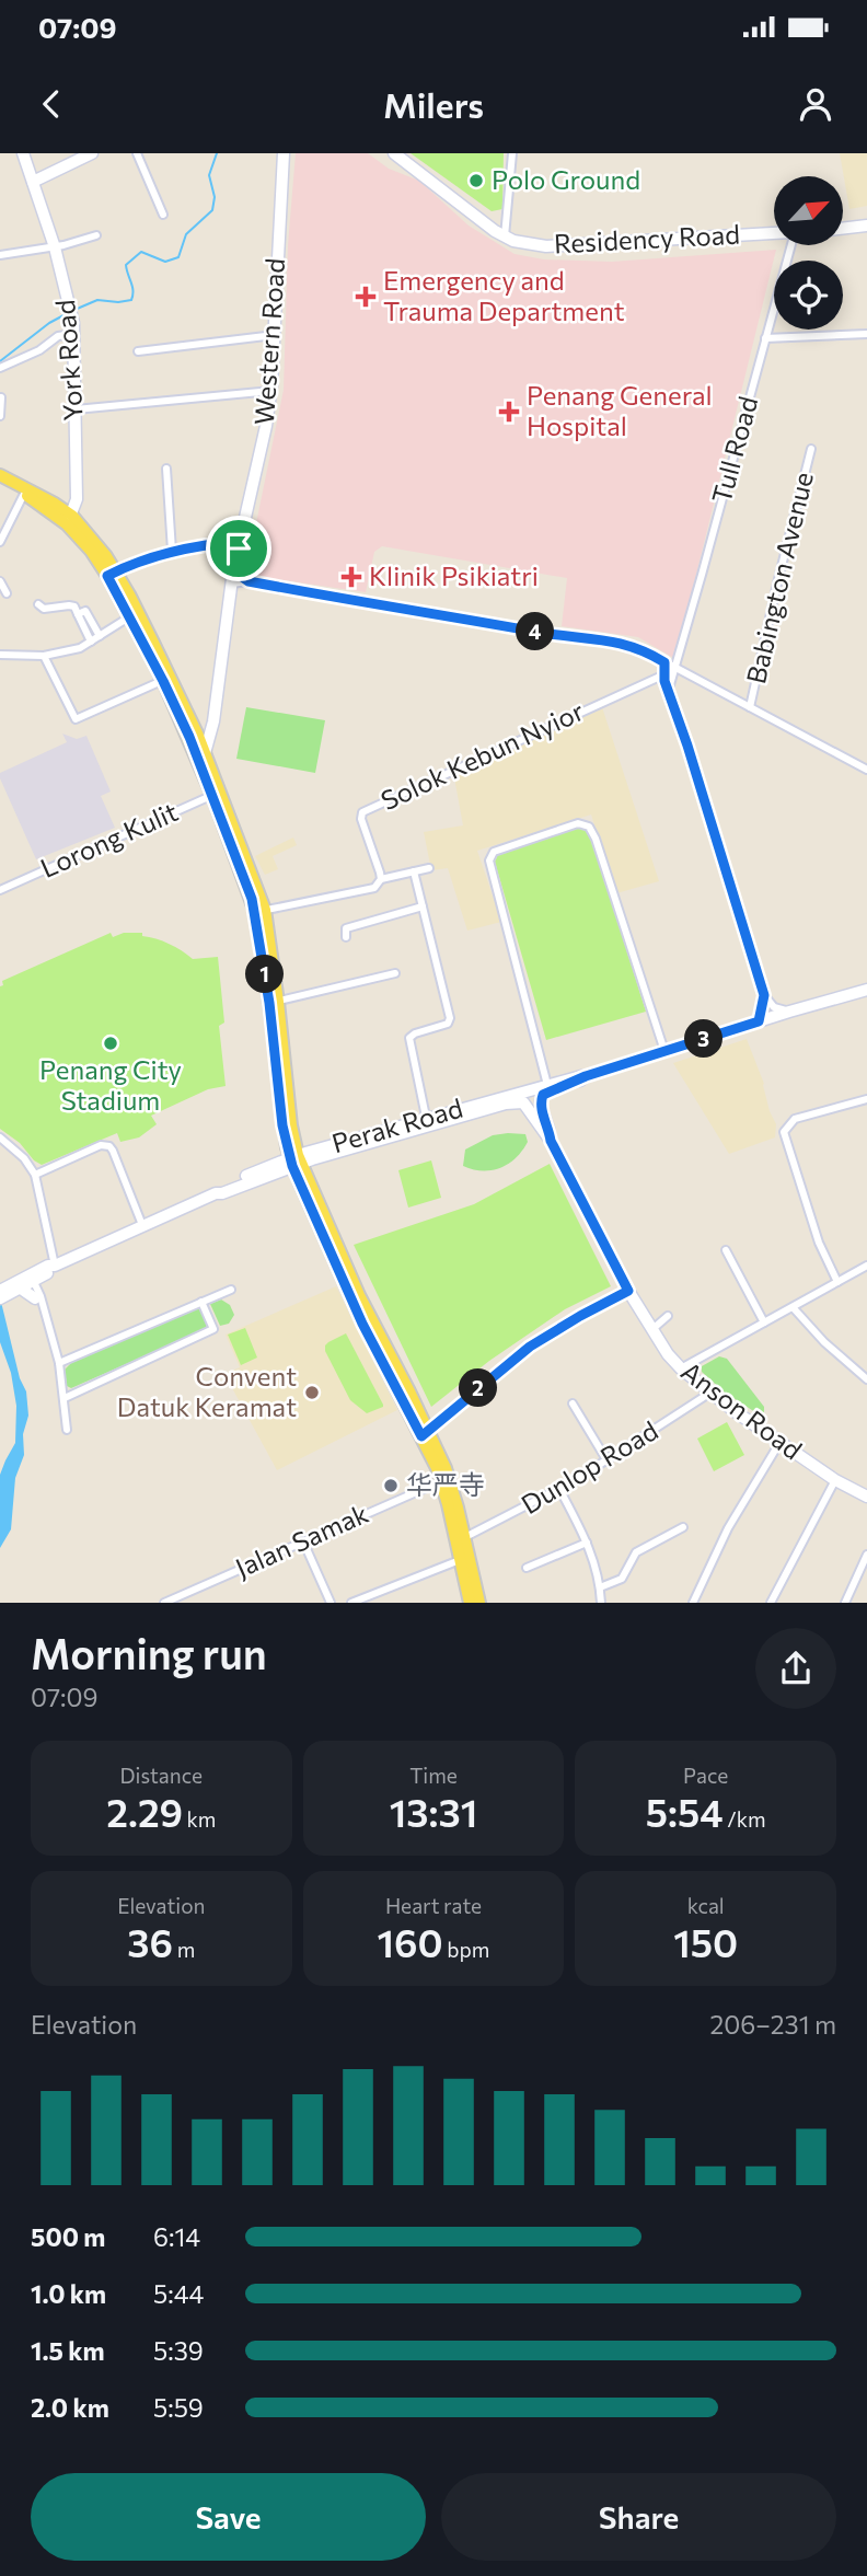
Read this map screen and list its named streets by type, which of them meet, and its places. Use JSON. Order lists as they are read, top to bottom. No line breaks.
{"streets":{"main road":["Residency Road","Western Road","York Road","Perak Road","Anson Road"],"street":["Tull Road","Babington Avenue","Solok Kebun Nyior","Lorong Kulit","Dunlop Road","Jalan Samak"]},"crossings":[["Perak Road","Anson Road"],["Anson Road","Dunlop Road"]],"places":{"other":["Polo Ground","Penang City Stadium","Convent Datuk Keramat","华严寺"],"health":["Emergency and Trauma Department","Penang General Hospital","Klinik Psikiatri"]},"north":"top right","page":{"status":"07:09","header":"Milers","pins":["4","1","3","2"],"heading":["Morning run","07:09"],"stats":[["Distance","2.29 km"],["Time","13:31"],["Pace","5:54 /km"],["Elevation","36 m"],["Heart rate","160 bpm"],["kcal","150"]],"chart":["Elevation","206–231 m"],"list":[{"name":"500 m","note":"6:14"},{"name":"1.0 km","note":"5:44"},{"name":"1.5 km","note":"5:39"},{"name":"2.0 km","note":"5:59"}],"buttons":["Save","Share"]}}
